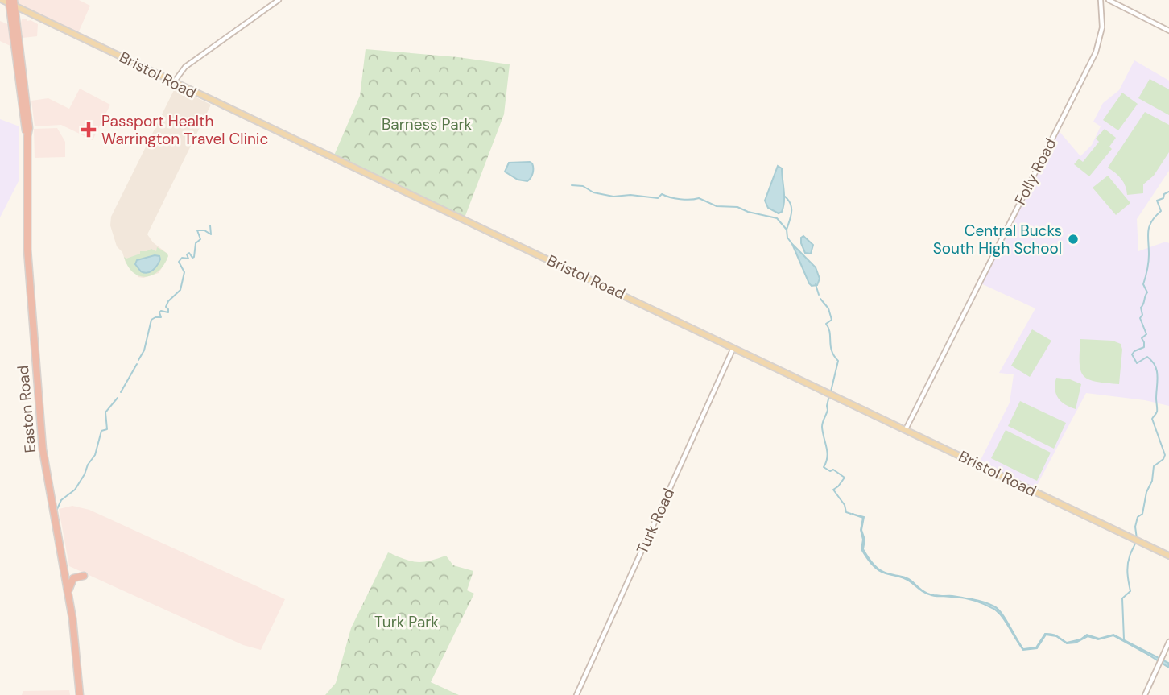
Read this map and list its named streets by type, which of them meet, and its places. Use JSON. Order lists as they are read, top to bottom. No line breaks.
{"streets":{"highway":["Easton Road"],"main road":["Bristol Road"],"street":["Folly Road","Turk Road"]},"crossings":[["Bristol Road","Folly Road"],["Bristol Road","Easton Road"],["Bristol Road","Turk Road"]],"parks":["Barness Park","Turk Park"],"places":{"health":["Passport Health Warrington Travel Clinic"],"other":["Central Bucks South High School"]}}
